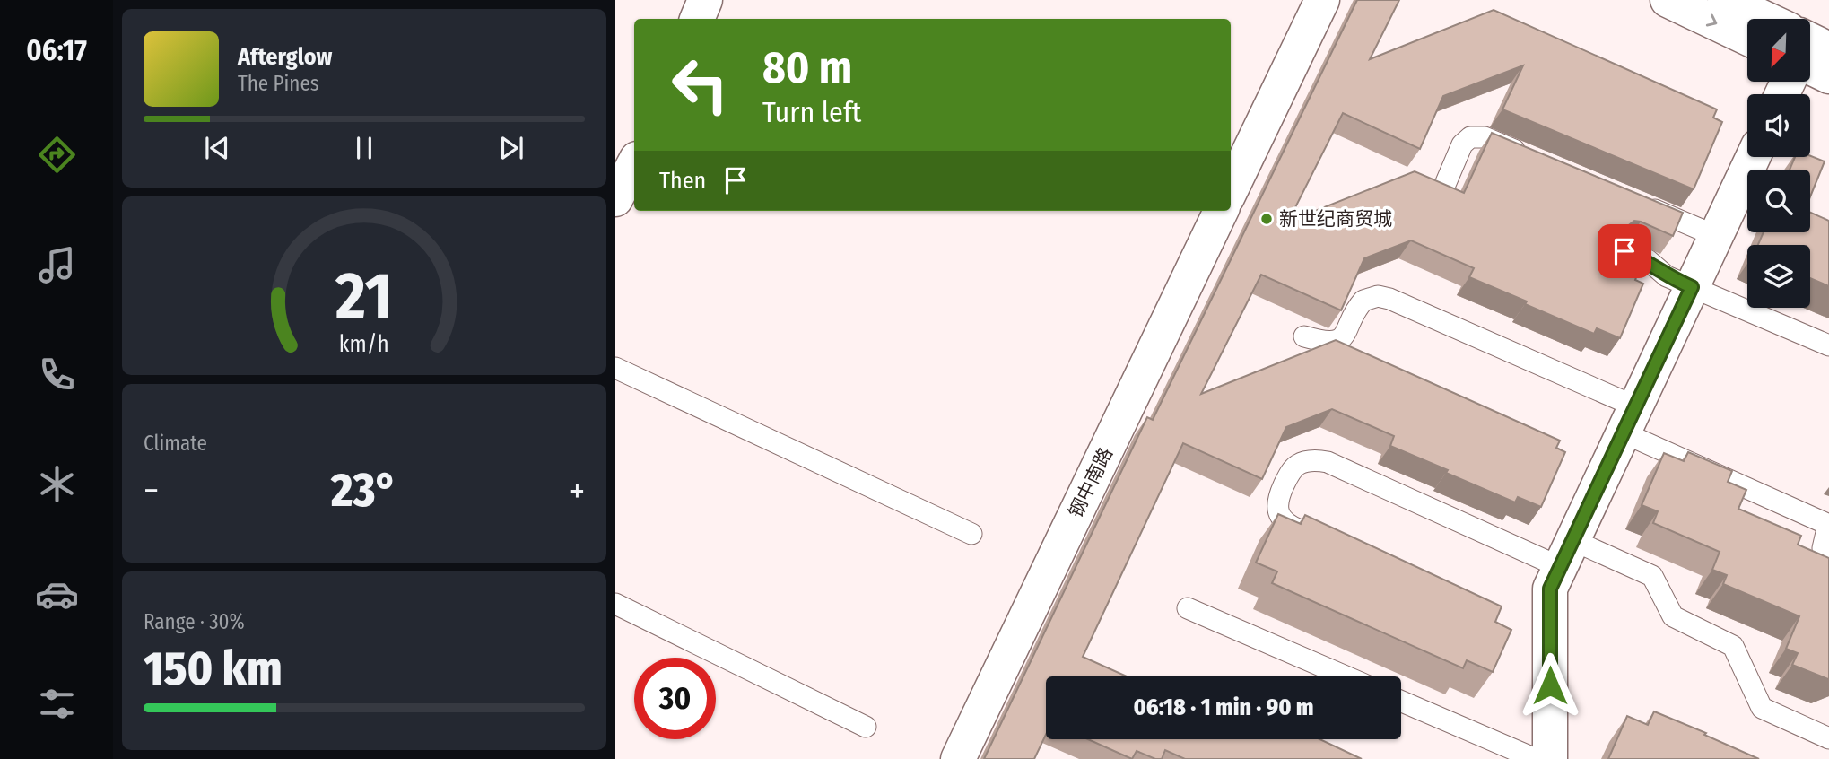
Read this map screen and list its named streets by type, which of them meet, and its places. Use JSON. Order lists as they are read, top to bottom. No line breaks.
{"streets":{"street":["钢中南路"]},"places":["新世纪商贸城"],"north":"bottom left","page":{"tabs":"06:17","turn":["80 m","Turn left"],"song":["Afterglow","The Pines"],"then":"Then","tile":["Climate",["Range · 30%","150 km"]],"heat":["−","23°","+"],"limit":"30","trip":"06:18 · 1 min · 90 m","gauge":["21","km/h"]}}
